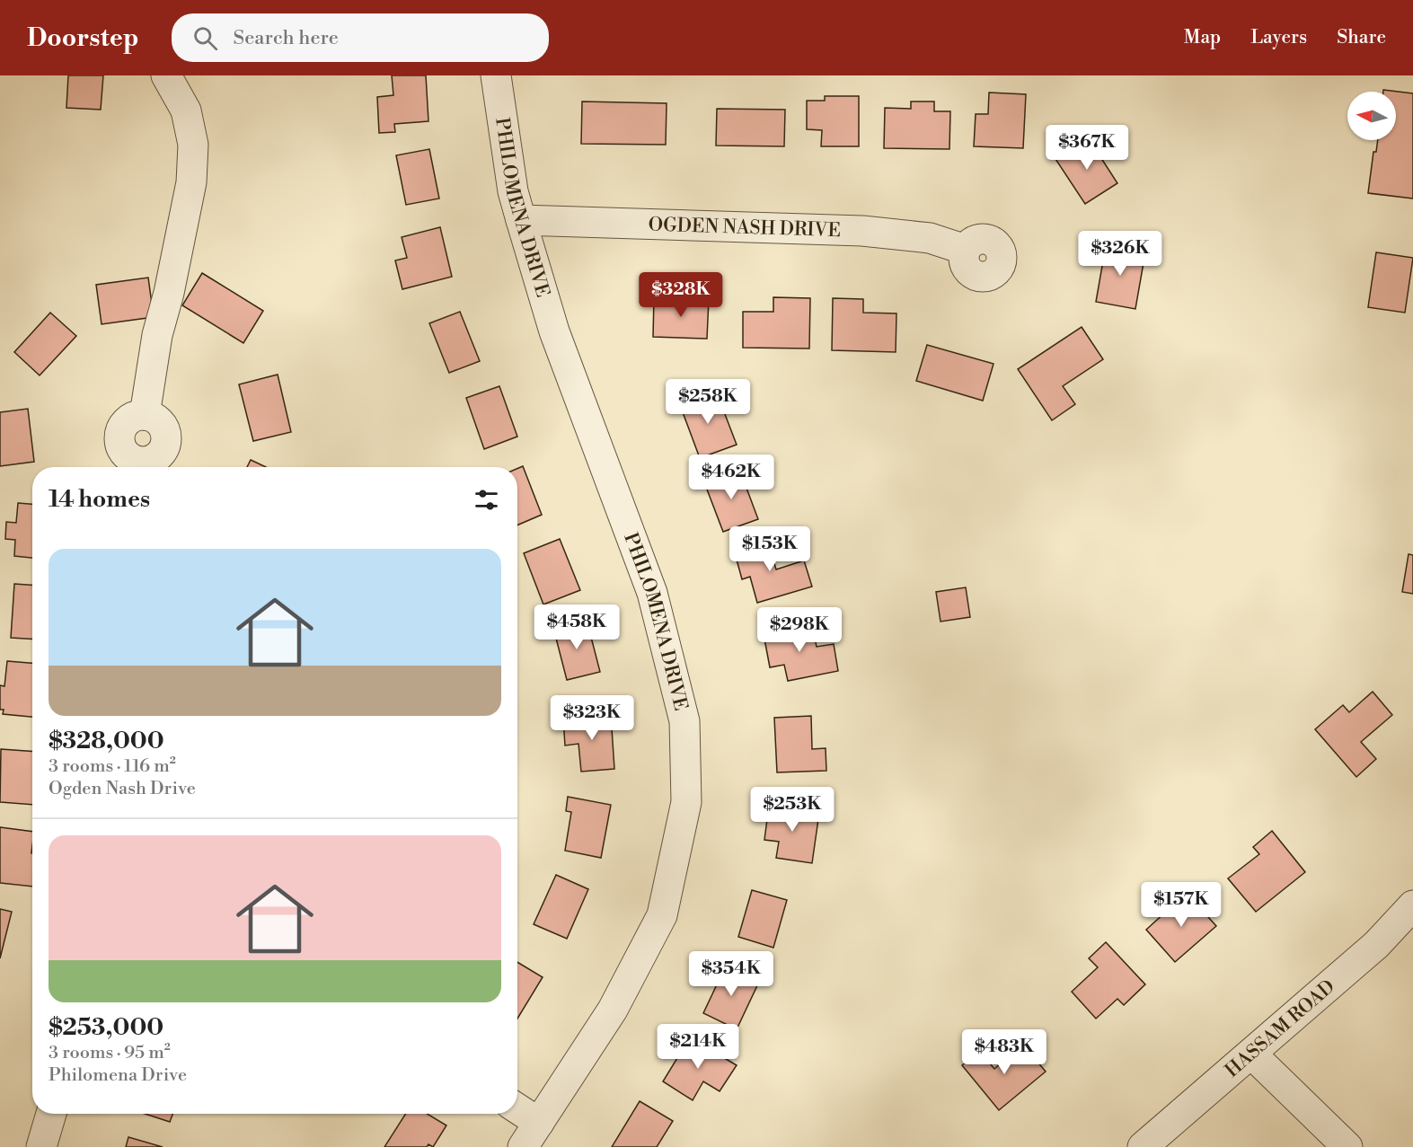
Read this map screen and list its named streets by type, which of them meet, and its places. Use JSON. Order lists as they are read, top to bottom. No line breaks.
{"streets":{"street":["PHILOMENA DRIVE","OGDEN NASH DRIVE","HASSAM ROAD"]},"crossings":[["PHILOMENA DRIVE","OGDEN NASH DRIVE"]],"north":"left","page":{"header":"Doorstep","search":"Search here","nav":["Map","Layers","Share"],"price":["$367K","$326K","$328K","$258K","$462K","$153K","$458K","$298K","$323K","$253K","$157K","$354K","$214K","$483K"],"heading":"14 homes","list":[{"name":"$328,000","note":"3 rooms · 116 m² · Ogden Nash Drive"},{"name":"$253,000","note":"3 rooms · 95 m² · Philomena Drive"}]}}
